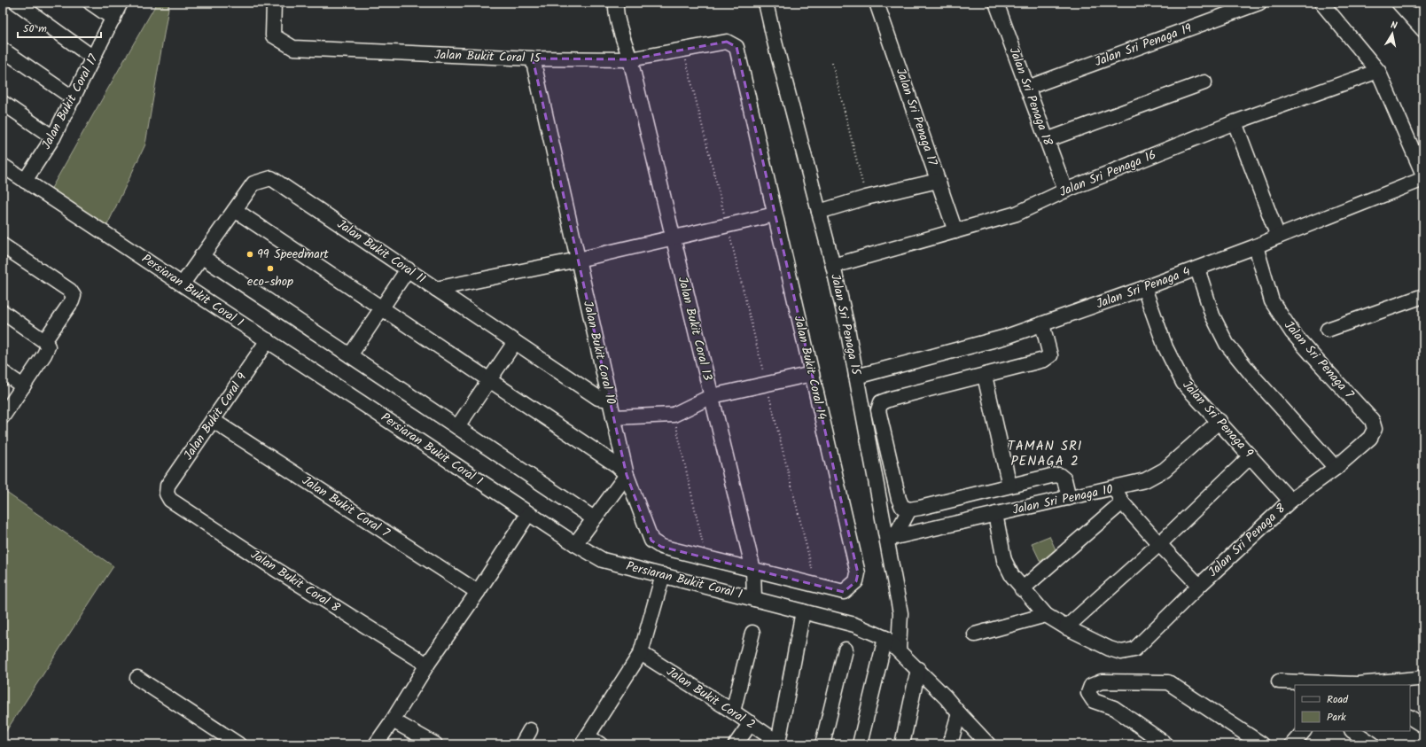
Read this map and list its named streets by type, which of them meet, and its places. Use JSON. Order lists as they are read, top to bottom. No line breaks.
{"streets":{"street":["Jalan Sri Penaga 19","Jalan Bukit Coral 15","Jalan Sri Penaga 18","Jalan Bukit Coral 17","Jalan Sri Penaga 17","Jalan Sri Penaga 16","Jalan Bukit Coral 11","Jalan Sri Penaga 4","Persiaran Bukit Coral 1","Jalan Sri Penaga 15","Jalan Bukit Coral 13","Jalan Bukit Coral 10","Jalan Sri Penaga 7","Jalan Bukit Coral 14","Jalan Bukit Coral 9","Jalan Sri Penaga 9","Jalan Sri Penaga 10","Jalan Bukit Coral 7","Jalan Sri Penaga 8","Jalan Bukit Coral 8","Jalan Bukit Coral 2"]},"crossings":[["Jalan Sri Penaga 19","Jalan Sri Penaga 18"],["Jalan Bukit Coral 15","Jalan Bukit Coral 13"],["Jalan Bukit Coral 15","Jalan Bukit Coral 10"],["Jalan Bukit Coral 15","Jalan Bukit Coral 14"],["Jalan Sri Penaga 18","Jalan Sri Penaga 16"],["Jalan Bukit Coral 17","Persiaran Bukit Coral 1"],["Jalan Sri Penaga 17","Jalan Sri Penaga 16"],["Jalan Sri Penaga 16","Jalan Sri Penaga 15"],["Jalan Bukit Coral 11","Persiaran Bukit Coral 1"],["Jalan Bukit Coral 11","Jalan Bukit Coral 10"],["Jalan Sri Penaga 4","Jalan Sri Penaga 15"],["Jalan Sri Penaga 4","Jalan Sri Penaga 7"],["Jalan Sri Penaga 4","Jalan Sri Penaga 9"],["Persiaran Bukit Coral 1","Jalan Sri Penaga 15"],["Persiaran Bukit Coral 1","Jalan Bukit Coral 13"],["Persiaran Bukit Coral 1","Jalan Bukit Coral 9"],["Jalan Sri Penaga 15","Jalan Sri Penaga 10"],["Jalan Bukit Coral 13","Jalan Bukit Coral 10"],["Jalan Bukit Coral 13","Jalan Bukit Coral 14"],["Jalan Bukit Coral 10","Jalan Bukit Coral 14"],["Jalan Sri Penaga 7","Jalan Sri Penaga 8"],["Jalan Bukit Coral 9","Jalan Bukit Coral 7"],["Jalan Bukit Coral 9","Jalan Bukit Coral 8"],["Jalan Sri Penaga 9","Jalan Sri Penaga 10"],["Jalan Sri Penaga 9","Jalan Sri Penaga 8"]],"districts":["TAMAN SRI PENAGA 2"],"places":["99 Speedmart","eco-shop"],"legend":["Road","Park"],"scale_bar":"50 m","north":"top"}
